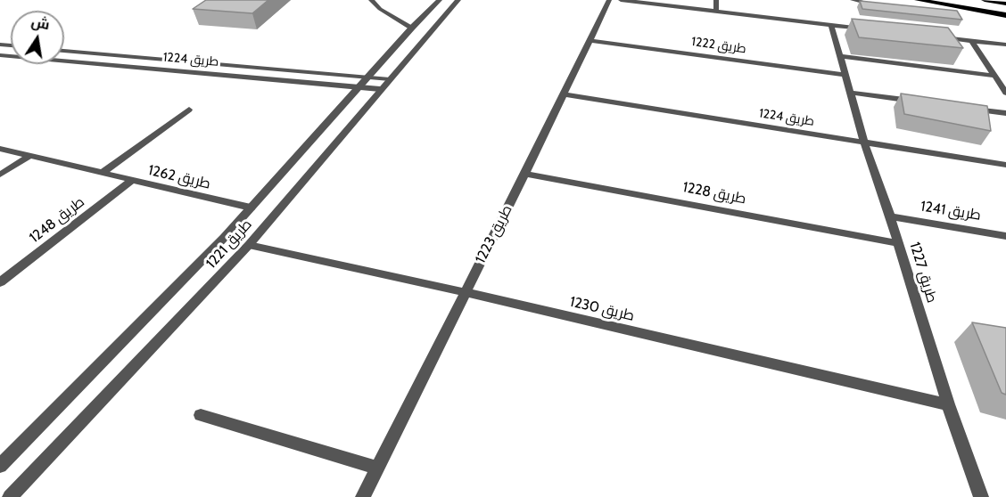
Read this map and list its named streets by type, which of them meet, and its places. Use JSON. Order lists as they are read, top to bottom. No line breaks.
{"streets":{"street":["طريق 1222","طريق 1224","طريق 1262","طريق 1228","طريق 1241","طريق 1248","طريق 1223","طريق 1221","طريق 1227","طريق 1230"]},"crossings":[["طريق 1222","طريق 1223"],["طريق 1222","طريق 1227"],["طريق 1224","طريق 1223"],["طريق 1224","طريق 1221"],["طريق 1224","طريق 1227"],["طريق 1262","طريق 1248"],["طريق 1262","طريق 1221"],["طريق 1228","طريق 1223"],["طريق 1228","طريق 1227"],["طريق 1241","طريق 1227"],["طريق 1223","طريق 1230"],["طريق 1221","طريق 1230"],["طريق 1227","طريق 1230"]],"north":"top"}
